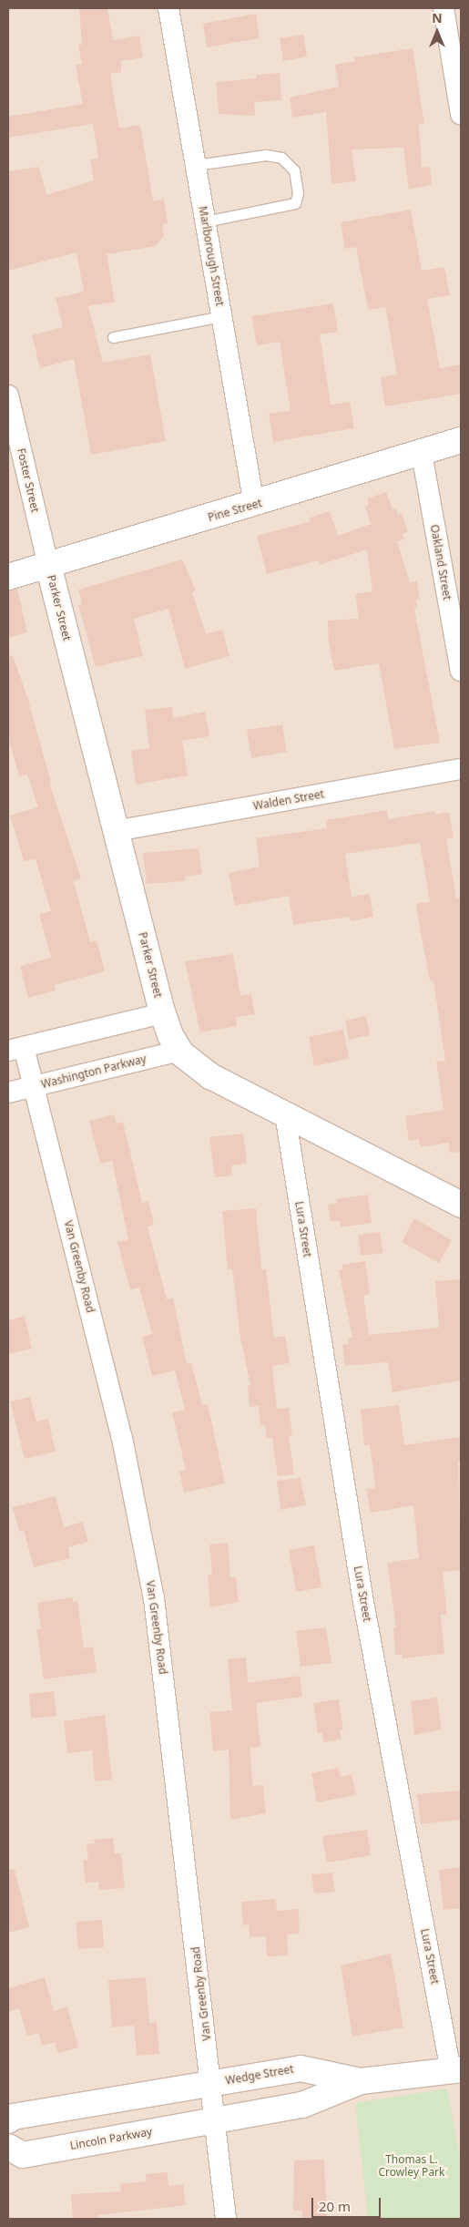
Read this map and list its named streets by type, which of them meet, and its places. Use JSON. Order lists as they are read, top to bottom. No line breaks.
{"streets":{"street":["Marlborough Street","Foster Street","Pine Street","Oakland Street","Parker Street","Walden Street","Washington Parkway","Lura Street","Van Greenby Road","Wedge Street","Lincoln Parkway"]},"crossings":[["Marlborough Street","Pine Street"],["Foster Street","Pine Street"],["Foster Street","Parker Street"],["Pine Street","Oakland Street"],["Pine Street","Parker Street"],["Parker Street","Walden Street"],["Parker Street","Washington Parkway"],["Parker Street","Lura Street"],["Washington Parkway","Van Greenby Road"],["Lura Street","Wedge Street"],["Van Greenby Road","Wedge Street"],["Van Greenby Road","Lincoln Parkway"],["Wedge Street","Lincoln Parkway"]],"parks":["Thomas L. Crowley Park"],"scale_bar":"20 m","north":"top"}
